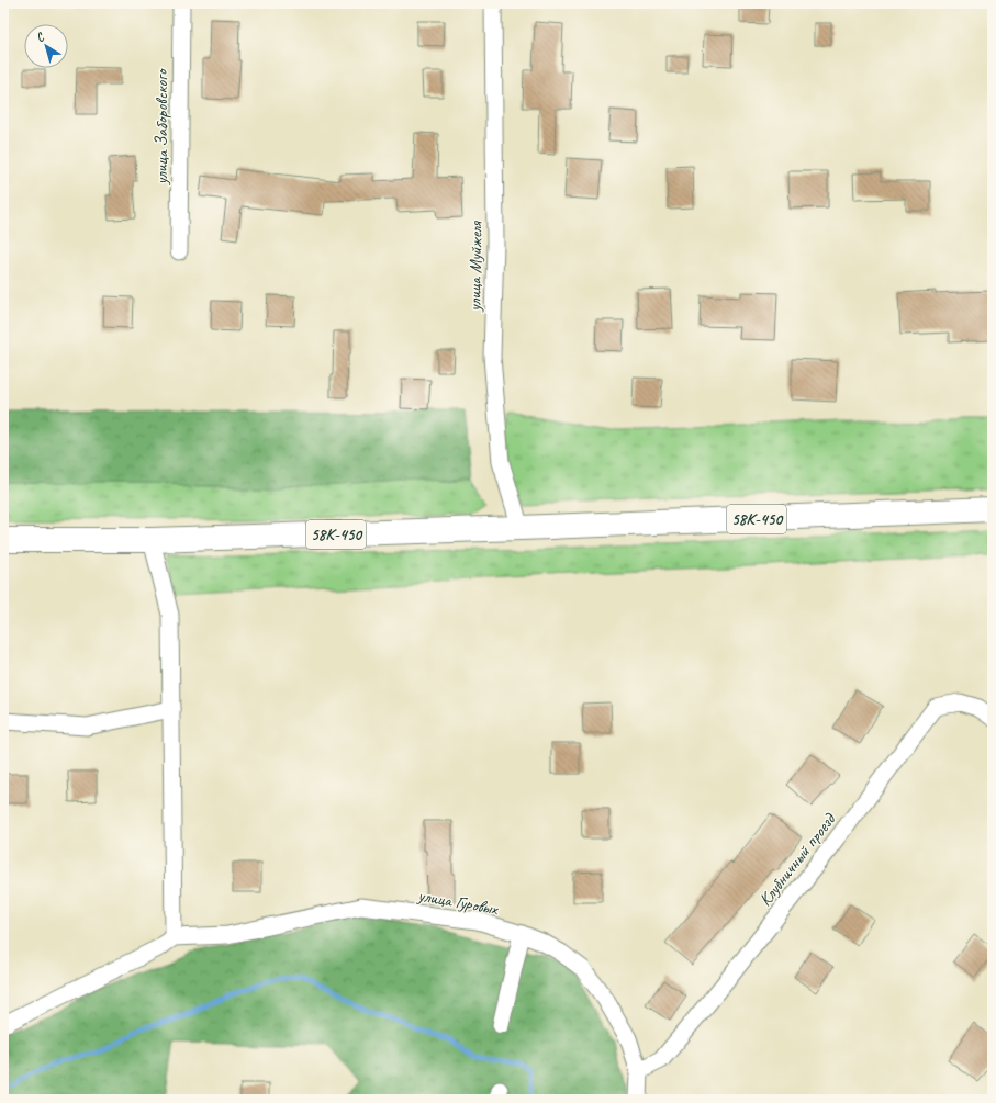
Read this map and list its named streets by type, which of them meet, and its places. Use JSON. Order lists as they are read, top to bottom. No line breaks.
{"streets":{"highway":["58К-450"],"street":["улица Заборовского","улица Муйжеля","Клубничный проезд","улица Гуровых"]},"crossings":[["улица Муйжеля","58К-450"],["Клубничный проезд","улица Гуровых"]],"north":"top left"}
